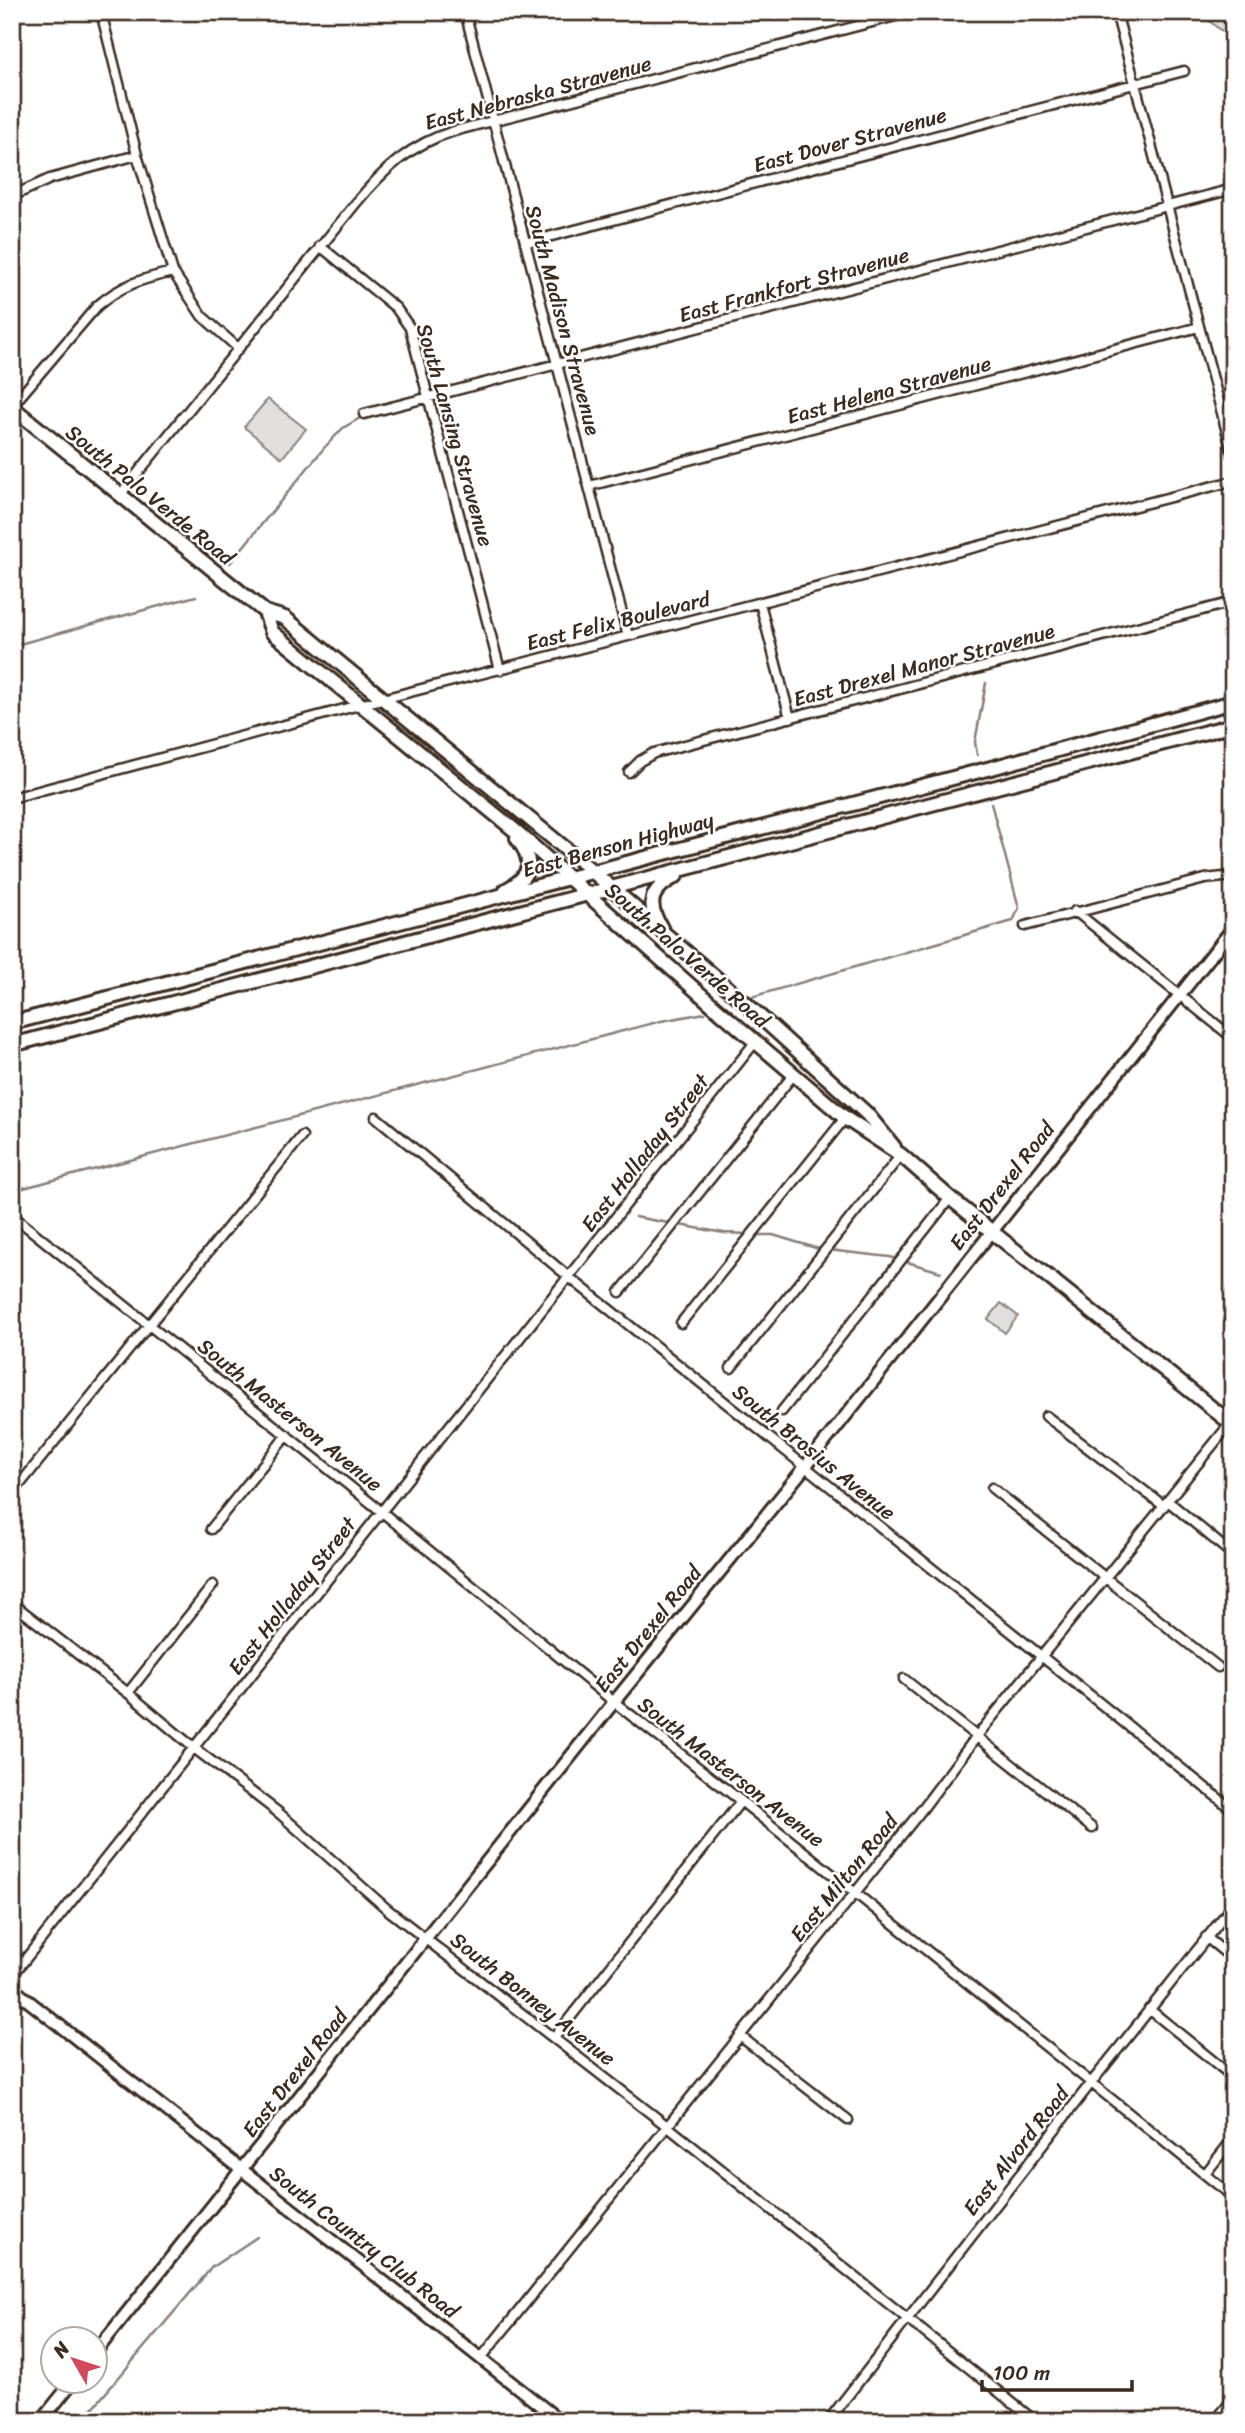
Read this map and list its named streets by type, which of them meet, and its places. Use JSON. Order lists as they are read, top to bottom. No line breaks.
{"streets":{"main road":["South Palo Verde Road","East Benson Highway"],"street":["East Nebraska Stravenue","East Dover Stravenue","East Frankfort Stravenue","South Madison Stravenue","East Helena Stravenue","South Lansing Stravenue","East Felix Boulevard","East Drexel Manor Stravenue","East Holladay Street","East Drexel Road","South Masterson Avenue","South Brosius Avenue","East Milton Road","South Bonney Avenue","East Alvord Road","South Country Club Road"]},"crossings":[["East Nebraska Stravenue","South Madison Stravenue"],["East Nebraska Stravenue","South Lansing Stravenue"],["East Nebraska Stravenue","South Palo Verde Road"],["East Dover Stravenue","South Madison Stravenue"],["East Frankfort Stravenue","South Madison Stravenue"],["East Frankfort Stravenue","South Lansing Stravenue"],["South Madison Stravenue","East Helena Stravenue"],["South Madison Stravenue","East Felix Boulevard"],["South Lansing Stravenue","East Felix Boulevard"],["South Palo Verde Road","East Felix Boulevard"],["South Palo Verde Road","East Benson Highway"],["South Palo Verde Road","East Holladay Street"],["South Palo Verde Road","East Drexel Road"],["South Palo Verde Road","East Milton Road"],["East Holladay Street","South Masterson Avenue"],["East Holladay Street","South Brosius Avenue"],["East Holladay Street","South Bonney Avenue"],["East Drexel Road","South Masterson Avenue"],["East Drexel Road","South Brosius Avenue"],["East Drexel Road","South Bonney Avenue"],["East Drexel Road","South Country Club Road"],["South Masterson Avenue","East Milton Road"],["South Masterson Avenue","East Alvord Road"],["South Brosius Avenue","East Milton Road"],["East Milton Road","South Bonney Avenue"],["East Milton Road","South Country Club Road"],["South Bonney Avenue","East Alvord Road"]],"scale_bar":"100 m","north":"top left"}
